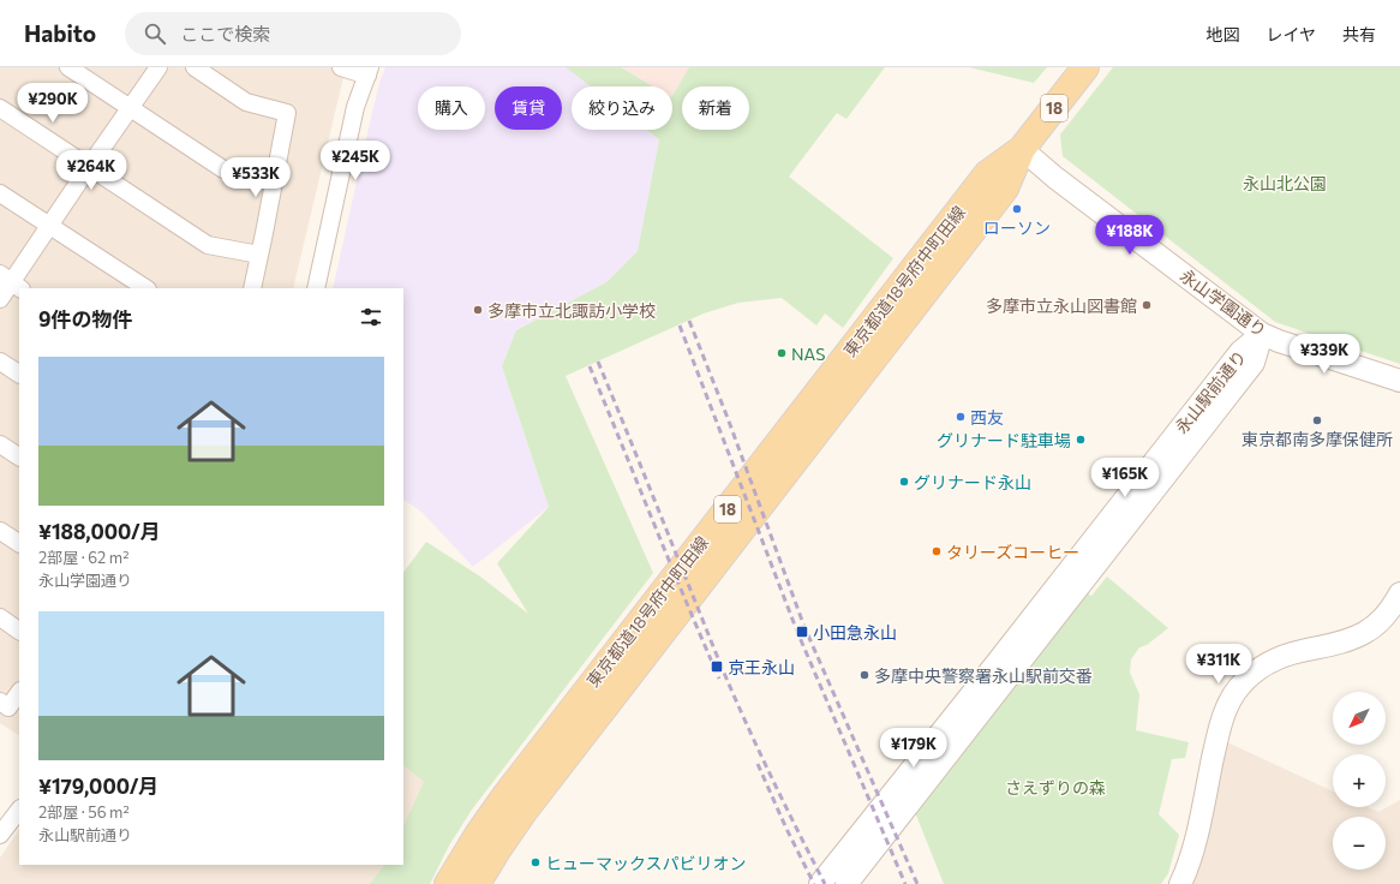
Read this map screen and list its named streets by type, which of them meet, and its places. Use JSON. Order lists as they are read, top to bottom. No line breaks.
{"streets":{"main road":["18","東京都道18号府中町田線"],"street":["永山学園通り","永山駅前通り"]},"crossings":[["東京都道18号府中町田線","永山学園通り"],["永山学園通り","永山駅前通り"]],"parks":["永山北公園","さえずりの森"],"places":{"other":["ローソン","多摩市立永山図書館","多摩市立北諏訪小学校","NAS","西友","東京都南多摩保健所","グリナード駐車場","グリナード永山","タリーズコーヒー","多摩中央警察署永山駅前交番","ヒューマックスパビリオン"],"transit":["小田急永山","京王永山"]},"north":"bottom left","page":{"header":"Habito","search":"ここで検索","nav":["地図","レイヤ","共有"],"price":["¥290K","¥245K","¥264K","¥533K","¥188K","¥339K","¥165K","¥311K","¥179K"],"chip":["購入","賃貸","絞り込み","新着"],"heading":"9件の物件","list":[{"name":"¥188,000/月","note":"2部屋 · 62 m² · 永山学園通り"},{"name":"¥179,000/月","note":"2部屋 · 56 m² · 永山駅前通り"}],"map_buttons":["+","−"]}}
